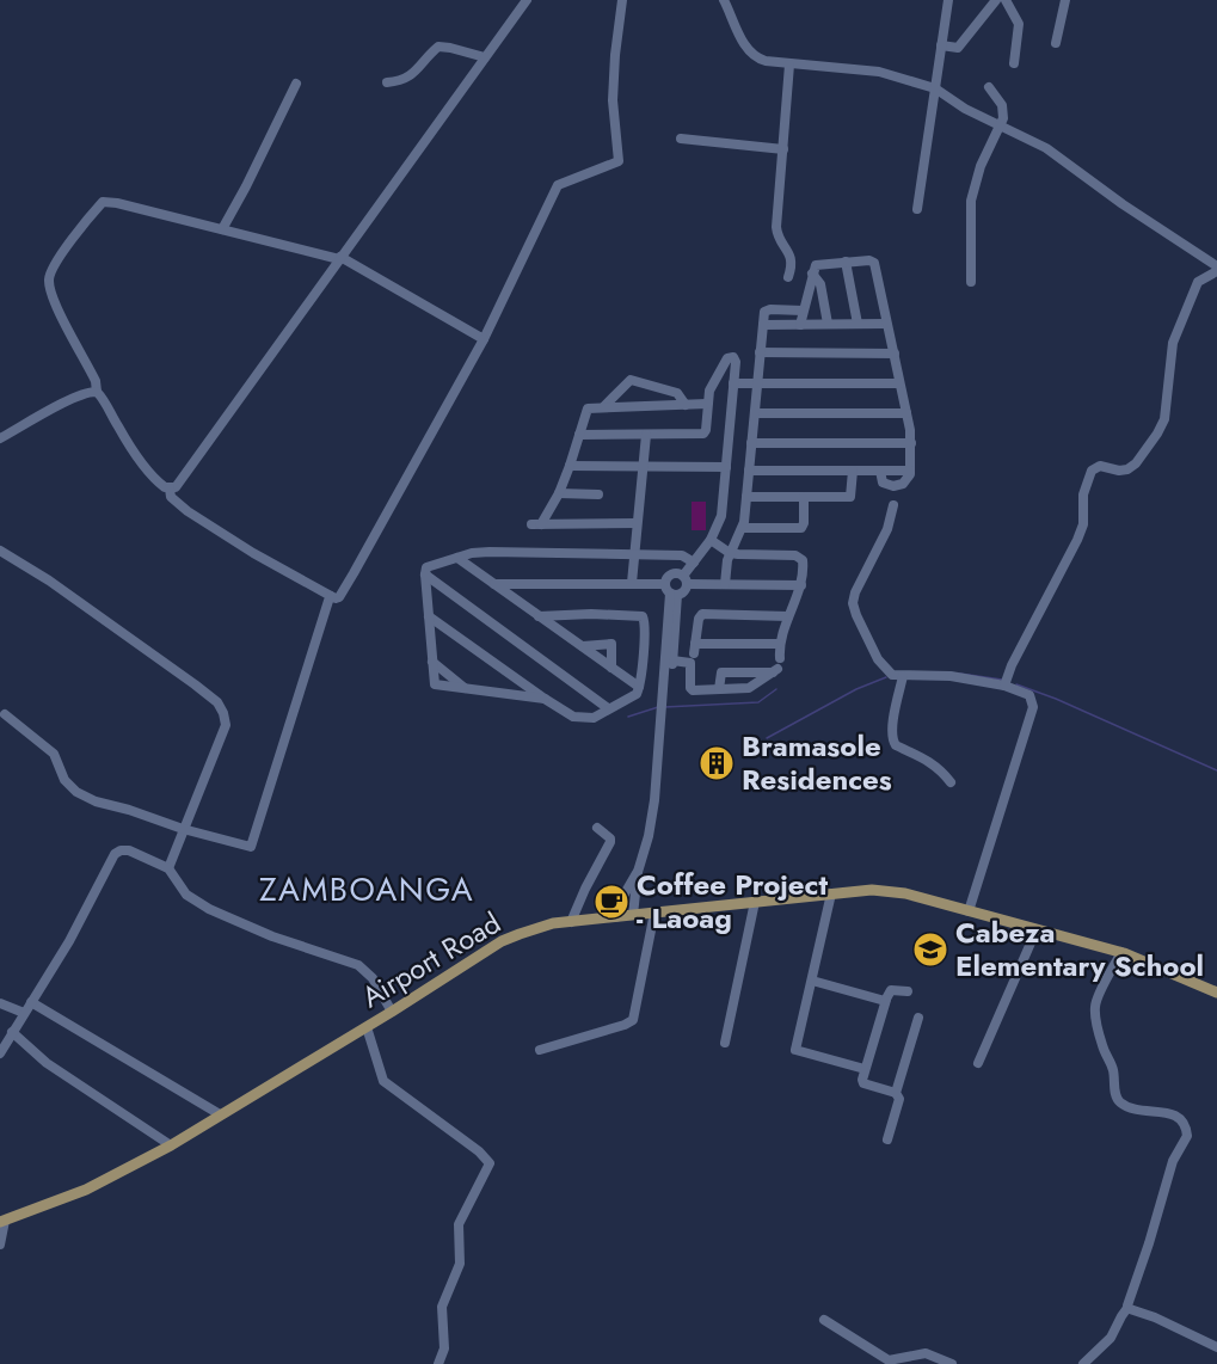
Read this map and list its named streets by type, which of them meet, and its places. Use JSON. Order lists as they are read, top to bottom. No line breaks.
{"streets":{"main road":["Airport Road"]},"districts":["ZAMBOANGA"],"places":{"building":["Bramasole Residences"],"cafe":["Coffee Project - Laoag"],"school or university":["Cabeza Elementary School"]}}
